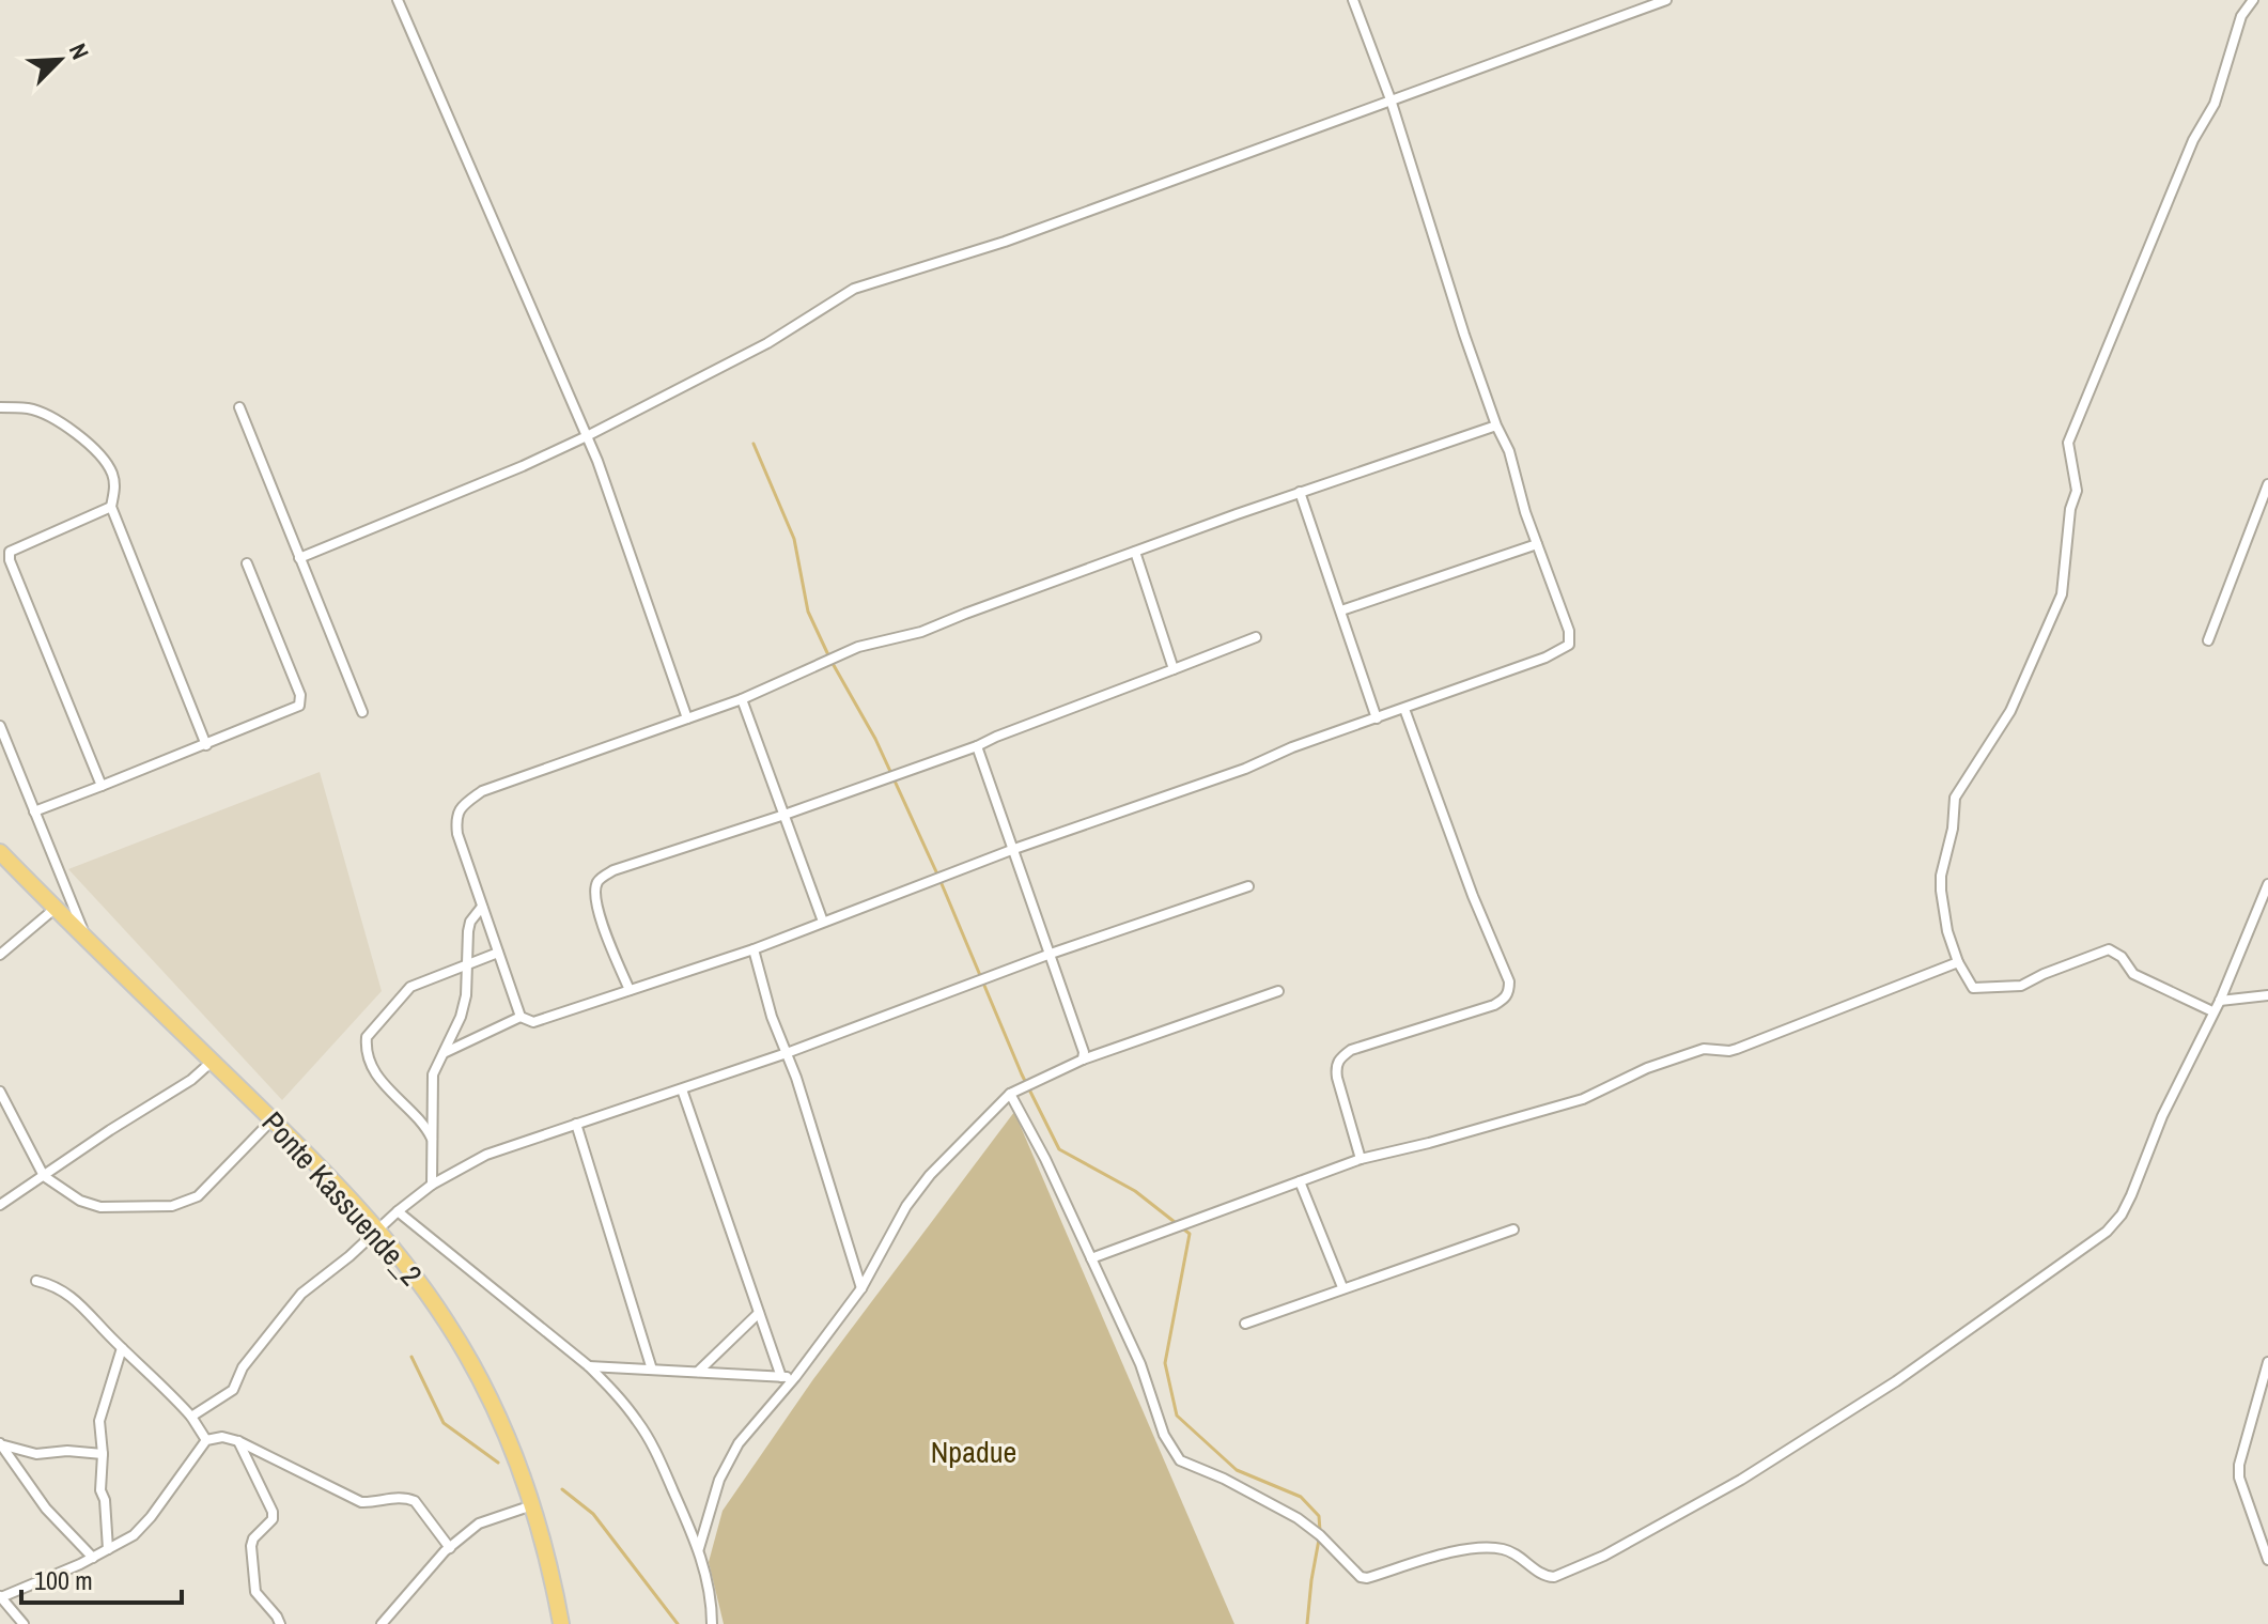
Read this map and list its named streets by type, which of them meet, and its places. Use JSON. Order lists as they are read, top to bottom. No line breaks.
{"streets":{"highway":["Ponte Kassuende_2"]},"parks":["Npadue"],"scale_bar":"100 m","north":"top right"}
